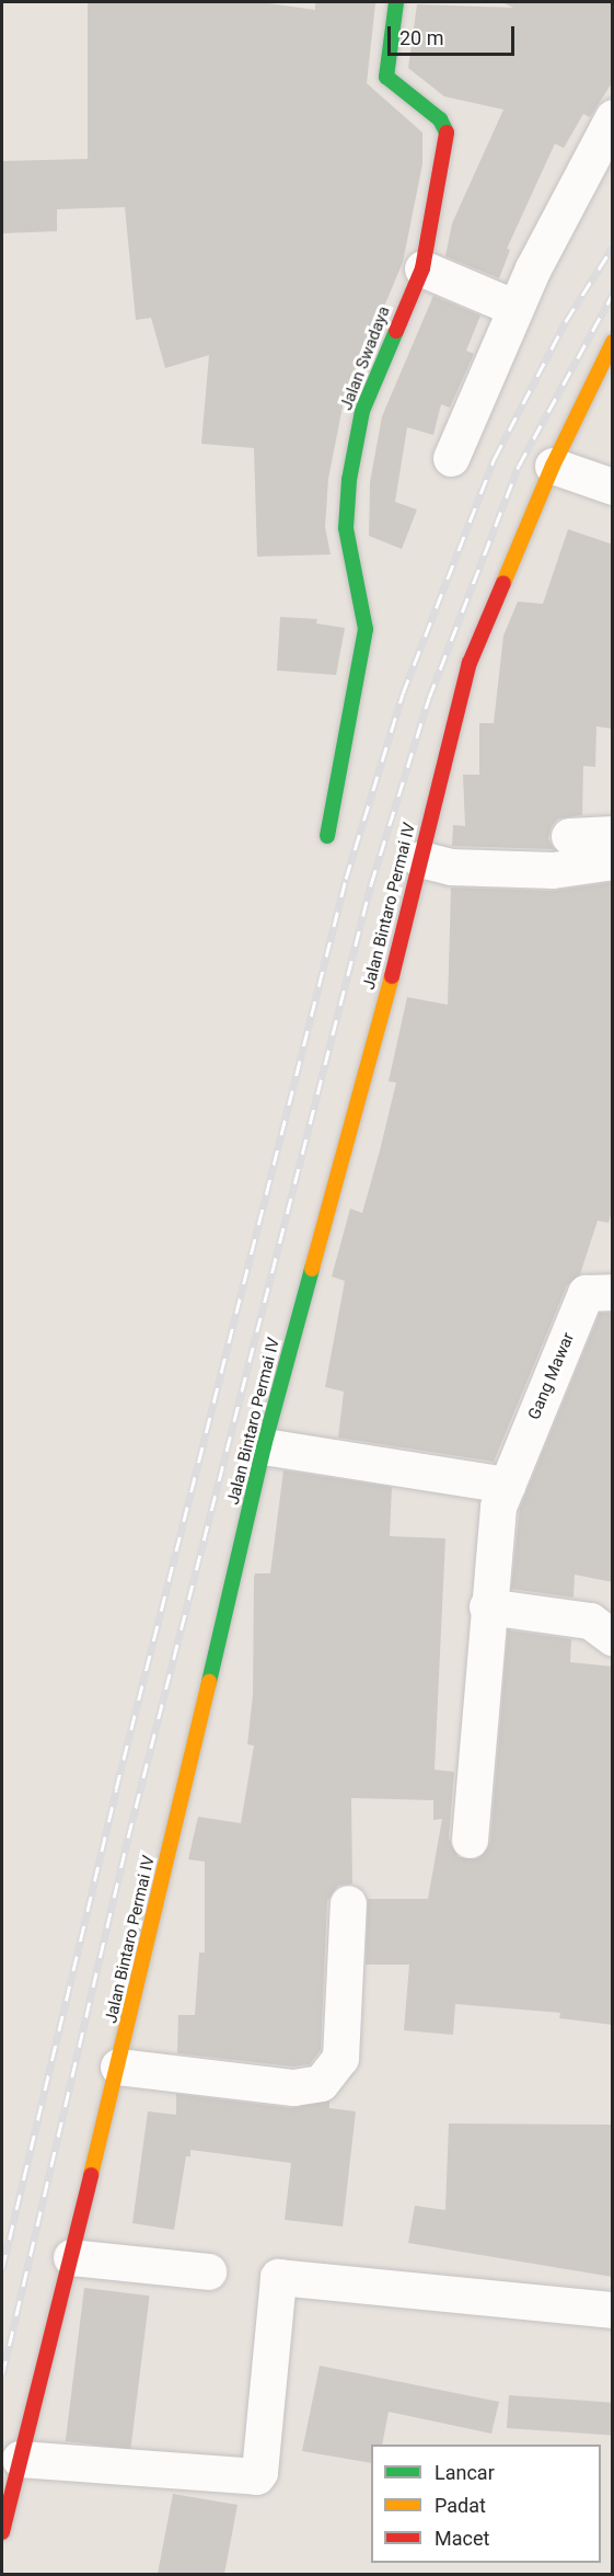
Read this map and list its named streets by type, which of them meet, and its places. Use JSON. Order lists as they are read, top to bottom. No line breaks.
{"streets":{"street":["Jalan Swadaya","Jalan Bintaro Permai IV","Gang Mawar"]},"legend":["Lancar","Padat","Macet"],"scale_bar":"20 m"}
